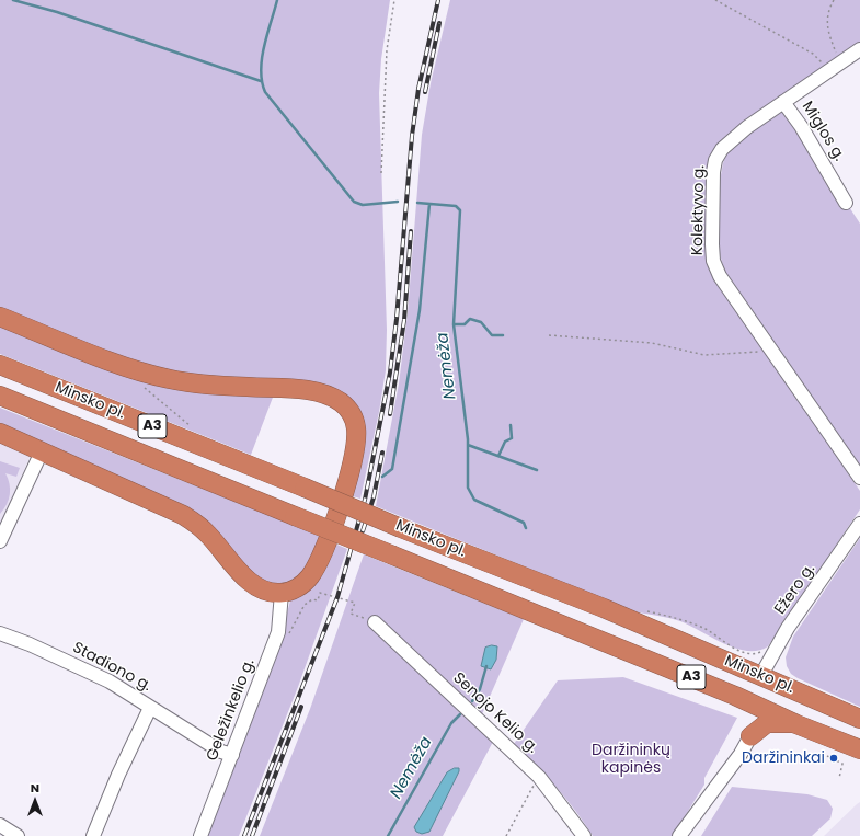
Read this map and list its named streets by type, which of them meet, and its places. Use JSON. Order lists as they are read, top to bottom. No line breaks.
{"streets":{"highway":["Minsko pl.","A3"],"street":["Miglos g.","Kolektyvo g.","Ežero g.","Stadiono g.","Geležinkelio g.","Senojo Kelio g."]},"crossings":[["Miglos g.","Kolektyvo g."],["Minsko pl.","Ežero g."]],"water":["Nemėža"],"parks":["Daržininkų kapinės"],"places":["Daržininkai"],"north":"top"}
